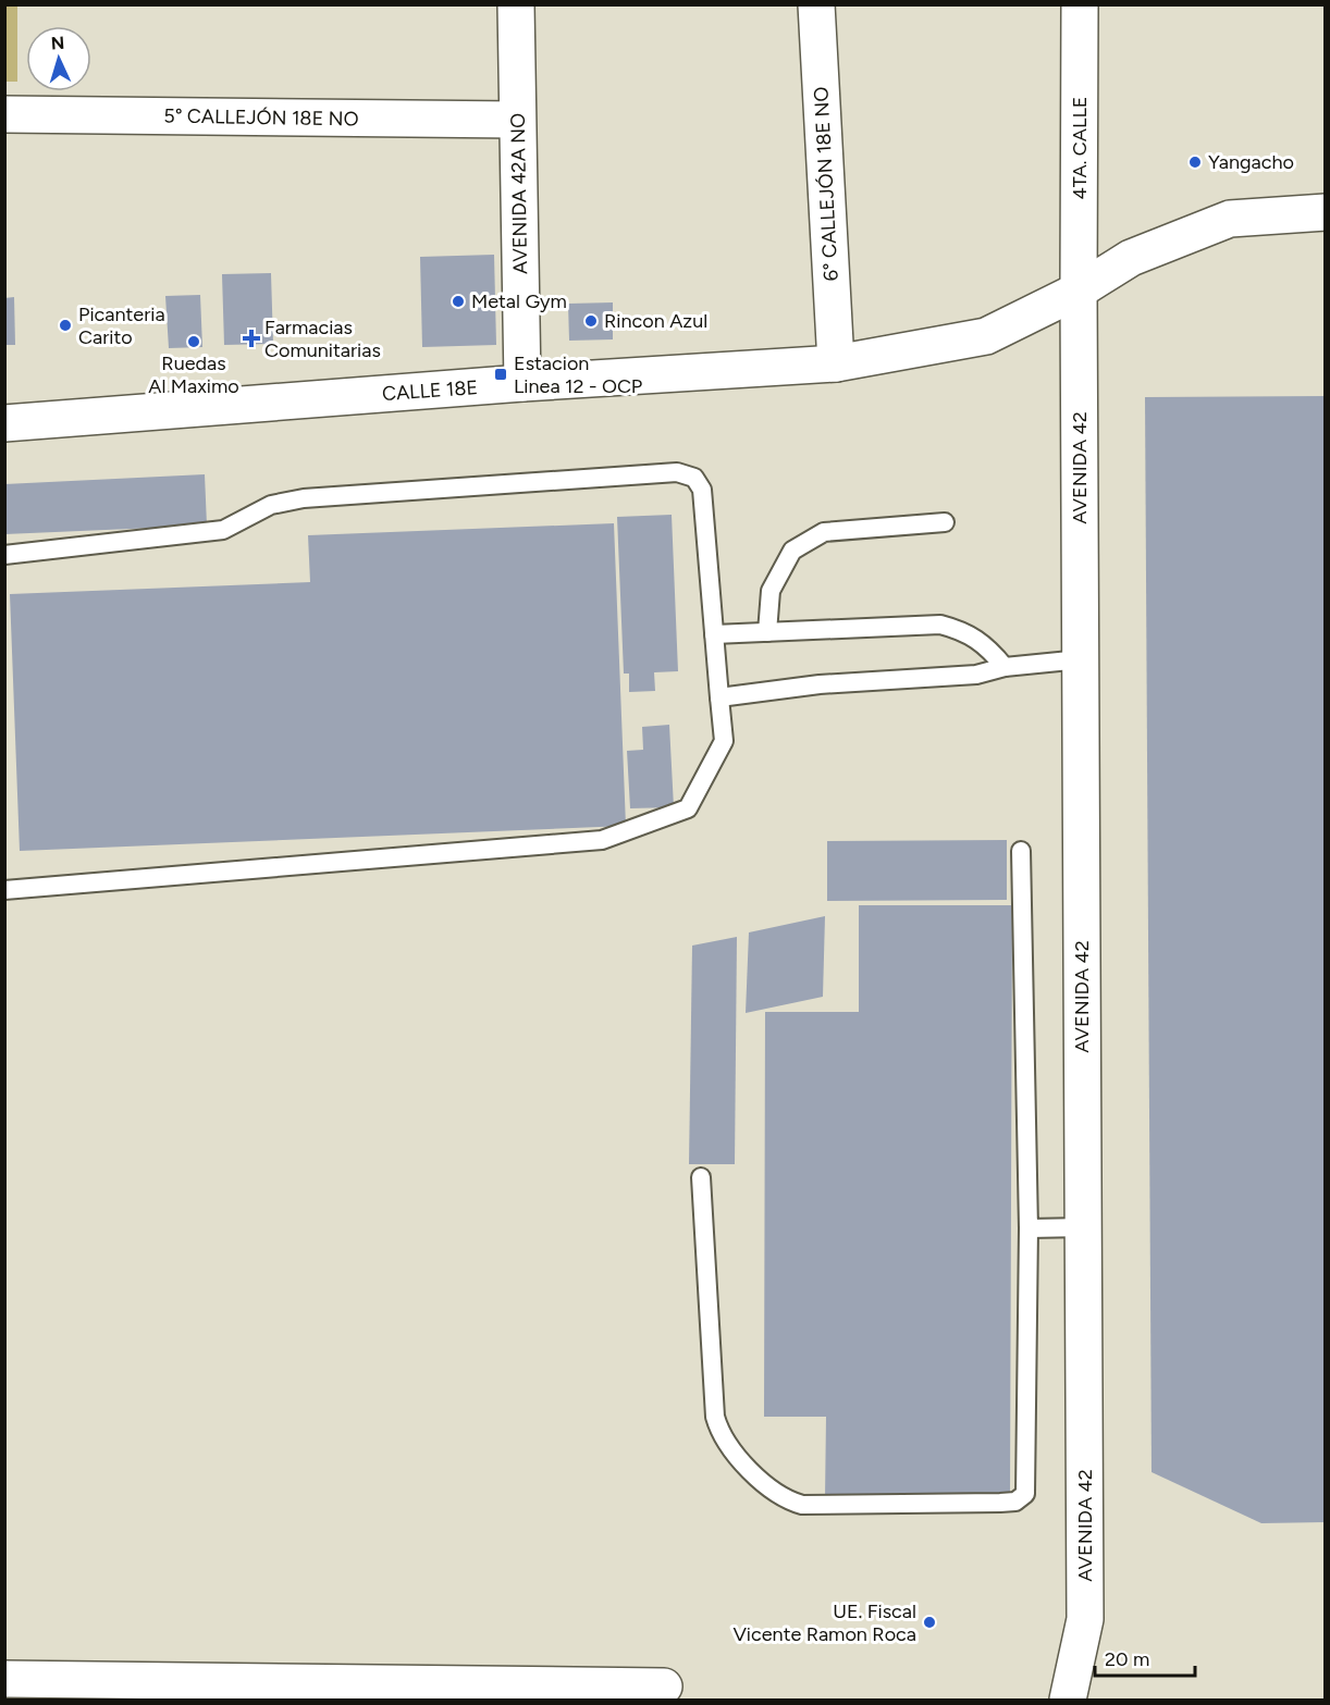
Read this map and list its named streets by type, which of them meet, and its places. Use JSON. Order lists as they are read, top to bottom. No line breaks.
{"streets":{"street":["5° CALLEJÓN 18E NO","4TA. CALLE","6° CALLEJÓN 18E NO","AVENIDA 42A NO","CALLE 18E","AVENIDA 42"]},"crossings":[["5° CALLEJÓN 18E NO","AVENIDA 42A NO"],["4TA. CALLE","CALLE 18E"],["4TA. CALLE","AVENIDA 42"],["6° CALLEJÓN 18E NO","CALLE 18E"],["AVENIDA 42A NO","CALLE 18E"],["CALLE 18E","AVENIDA 42"]],"places":{"other":["Yangacho","Metal Gym","Rincon Azul","Picanteria Carito","Ruedas Al Maximo","UE. Fiscal Vicente Ramon Roca"],"health":["Farmacias Comunitarias"],"transit":["Estacion Linea 12 - OCP"]},"scale_bar":"20 m","north":"top"}
